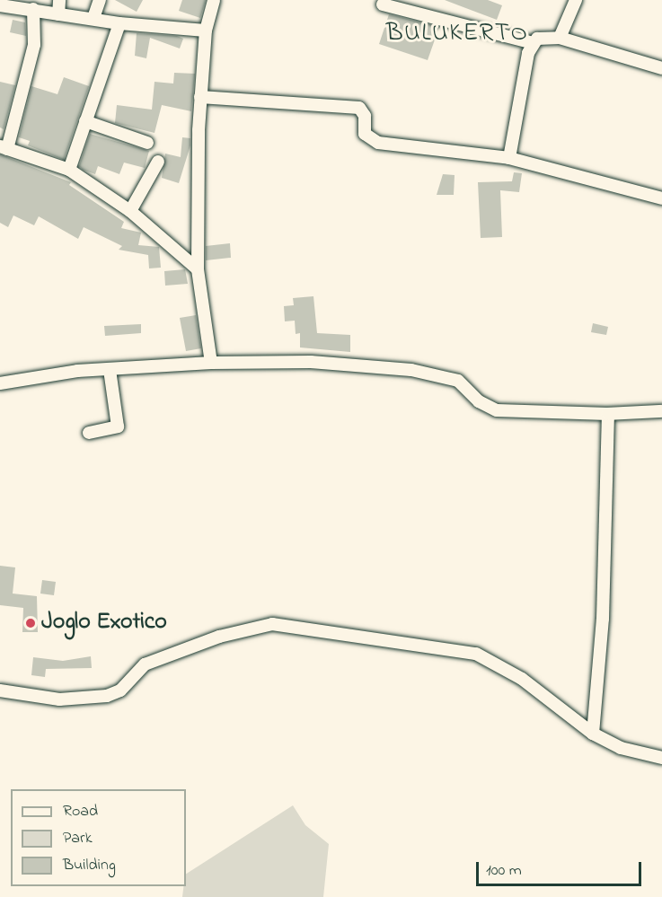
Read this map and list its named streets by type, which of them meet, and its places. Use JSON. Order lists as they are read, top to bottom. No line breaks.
{"districts":["BULUKERTO"],"places":["Joglo Exotico"],"legend":["Road","Park","Building"],"scale_bar":"100 m"}
